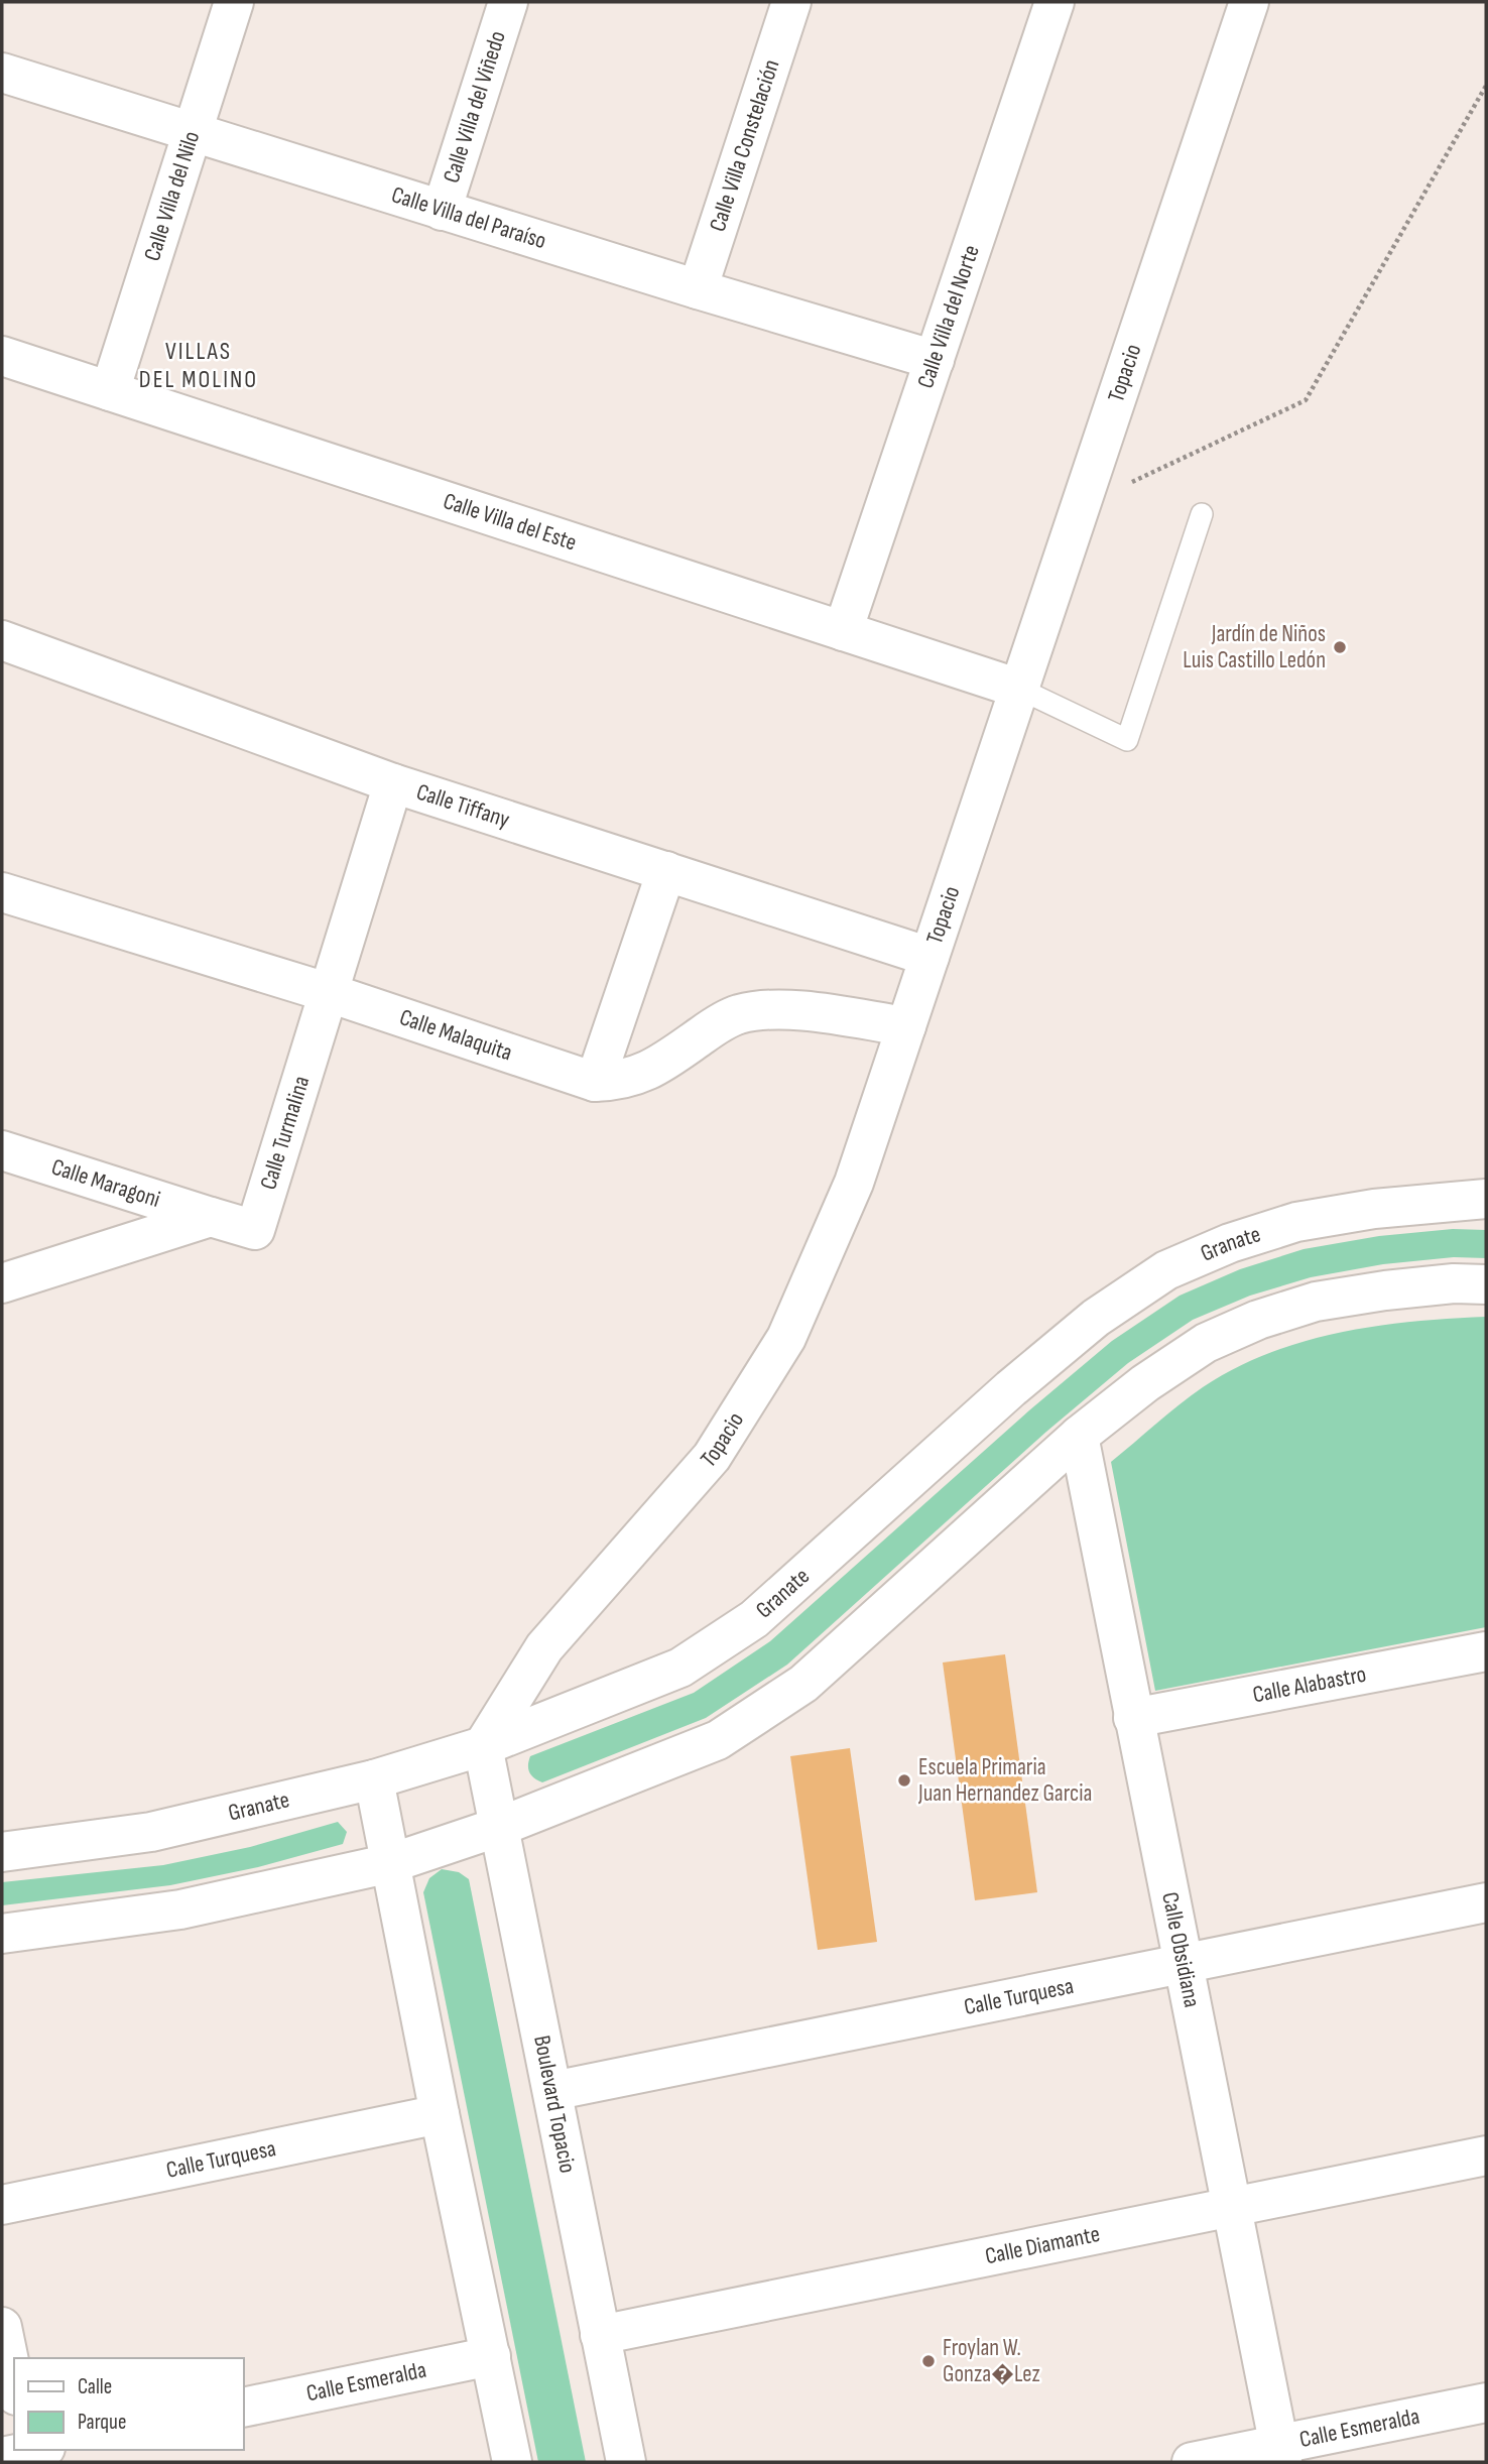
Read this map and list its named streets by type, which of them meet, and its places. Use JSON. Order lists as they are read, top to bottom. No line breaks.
{"streets":{"street":["Calle Villa del Viñedo","Calle Villa Constelación","Calle Villa del Nilo","Calle Villa del Paraíso","Calle Villa del Norte","Topacio","Calle Villa del Este","Calle Tiffany","Calle Malaquita","Calle Turmalina","Calle Maragoni","Granate","Calle Alabastro","Calle Obsidiana","Calle Turquesa","Boulevard Topacio","Calle Diamante","Calle Esmeralda"]},"crossings":[["Calle Villa del Viñedo","Calle Villa del Paraíso"],["Calle Villa Constelación","Calle Villa del Paraíso"],["Calle Villa del Nilo","Calle Villa del Paraíso"],["Calle Villa del Nilo","Calle Villa del Este"],["Calle Villa del Paraíso","Calle Villa del Norte"],["Calle Villa del Norte","Calle Villa del Este"],["Topacio","Calle Villa del Este"],["Topacio","Calle Tiffany"],["Topacio","Calle Malaquita"],["Topacio","Granate"],["Topacio","Boulevard Topacio"],["Calle Tiffany","Calle Turmalina"],["Calle Malaquita","Calle Turmalina"],["Calle Turmalina","Calle Maragoni"],["Granate","Boulevard Topacio"],["Calle Alabastro","Calle Obsidiana"],["Calle Obsidiana","Calle Turquesa"],["Calle Obsidiana","Calle Diamante"],["Calle Obsidiana","Calle Esmeralda"],["Calle Turquesa","Boulevard Topacio"],["Boulevard Topacio","Calle Diamante"]],"districts":["VILLAS DEL MOLINO"],"places":["Jardín de Niños Luis Castillo Ledón","Escuela Primaria Juan Hernandez Garcia","Froylan W. Gonza�Lez"],"legend":["Calle","Parque"]}
